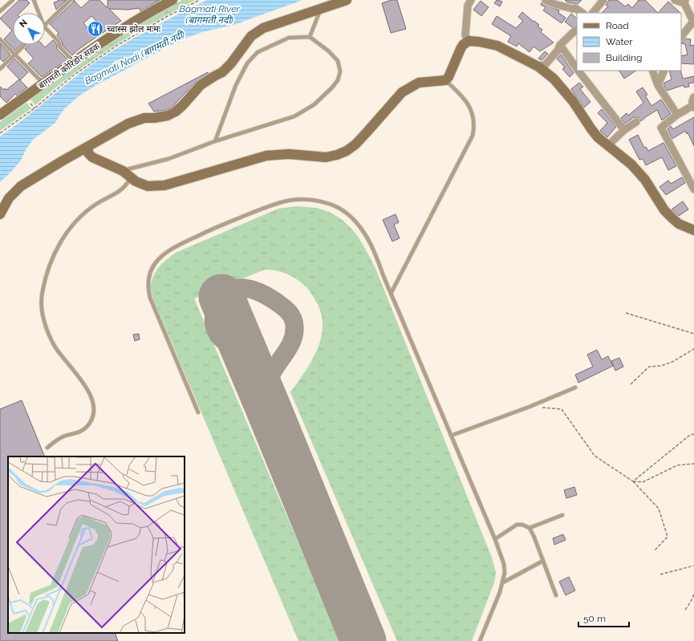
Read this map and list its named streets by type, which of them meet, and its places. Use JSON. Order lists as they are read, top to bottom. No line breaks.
{"streets":{"main road":["बागमती कोरिडोर सडक"]},"water":["Bagmati River (बागमती नदी)","Bagmati Nadi (बागमती नदी)"],"places":{"restaurant":["च्वास्स झोल मःमः"]},"legend":["Road","Water","Building"],"scale_bar":"50 m","north":"top left"}
